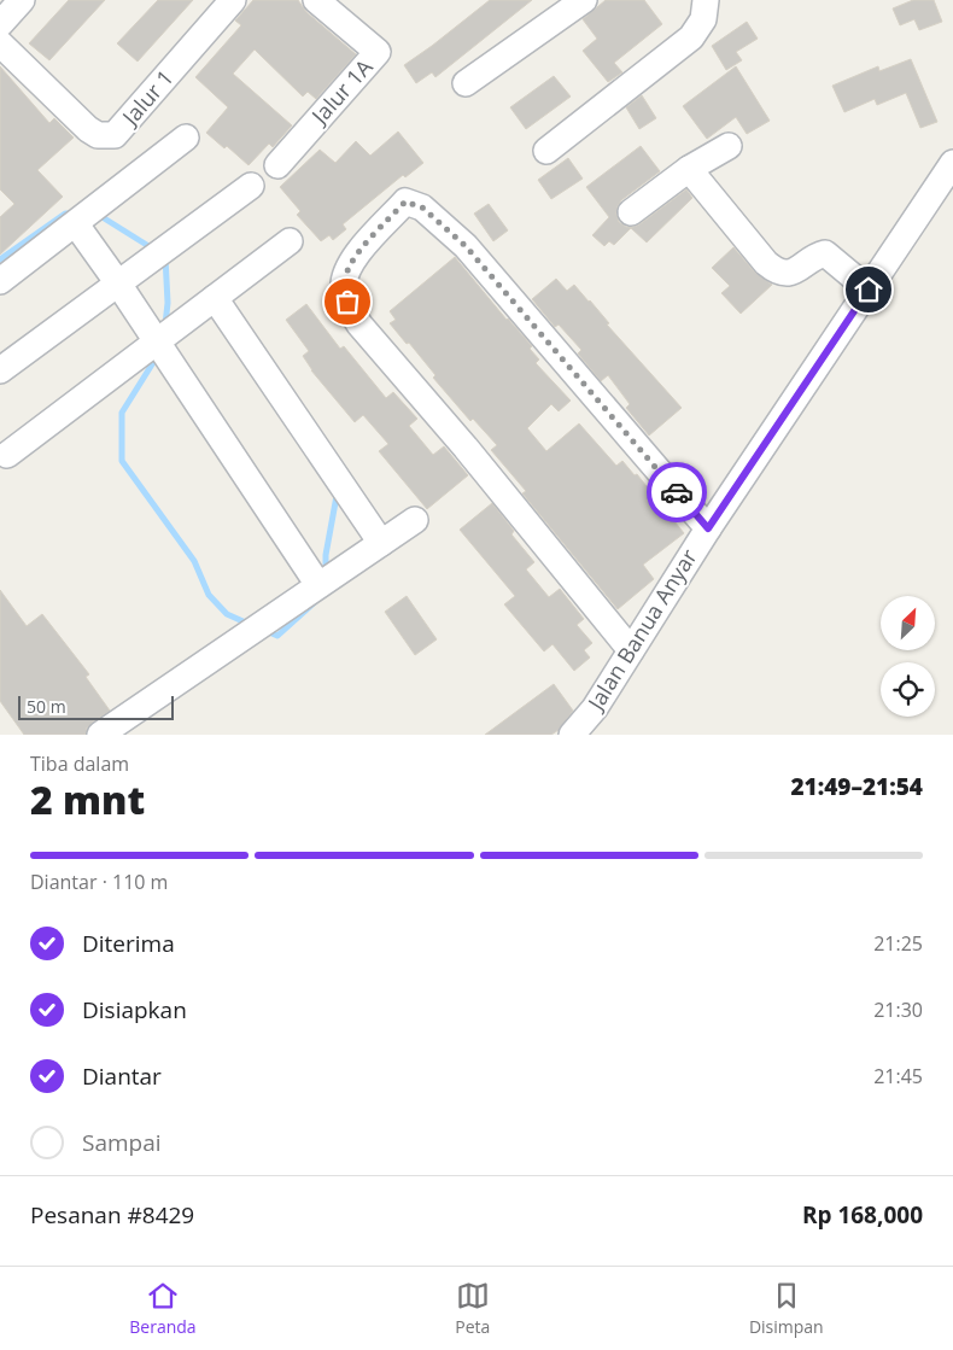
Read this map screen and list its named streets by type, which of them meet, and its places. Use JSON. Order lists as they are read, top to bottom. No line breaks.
{"streets":{"street":["Jalur 1A","Jalur 1","Jalan Banua Anyar"]},"scale_bar":"50 m","north":"top right","page":{"scale":"50 m","heading":["2 mnt","Tiba dalam","21:49–21:54"],"panel":["Pesanan #8429","Rp 168,000"],"bar":"Diantar · 110 m","list":[["Diterima","21:25"],["Disiapkan","21:30"],["Diantar","21:45"],"Sampai"],"tabs":["Beranda","Peta","Disimpan"]}}
